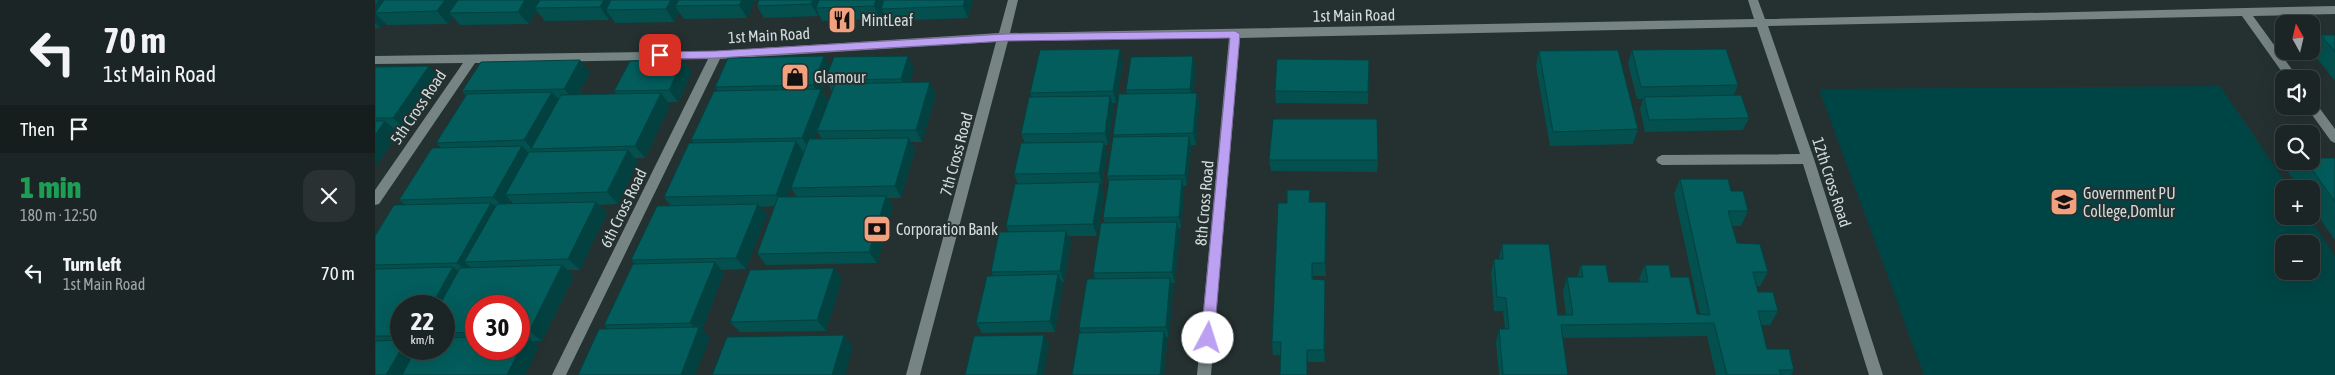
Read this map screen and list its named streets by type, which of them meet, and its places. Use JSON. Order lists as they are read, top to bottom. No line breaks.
{"streets":{"street":["1st Main Road","5th Cross Road","7th Cross Road","12th Cross Road","8th Cross Road","6th Cross Road"]},"crossings":[["1st Main Road","5th Cross Road"],["1st Main Road","7th Cross Road"],["1st Main Road","12th Cross Road"],["1st Main Road","8th Cross Road"],["1st Main Road","6th Cross Road"]],"places":{"restaurant":["MintLeaf"],"shop":["Glamour"],"school or university":["Government PU College,Domlur"],"bank":["Corporation Bank"]},"north":"top","page":{"turn":["70 m","1st Main Road"],"map_buttons":["+","−"],"then":"Then","heading":["1 min","180 m · 12:50"],"list":[{"name":"Turn left","note":"1st Main Road","value":"70 m"}],"speed":"22 km/h","limit":"30"}}
